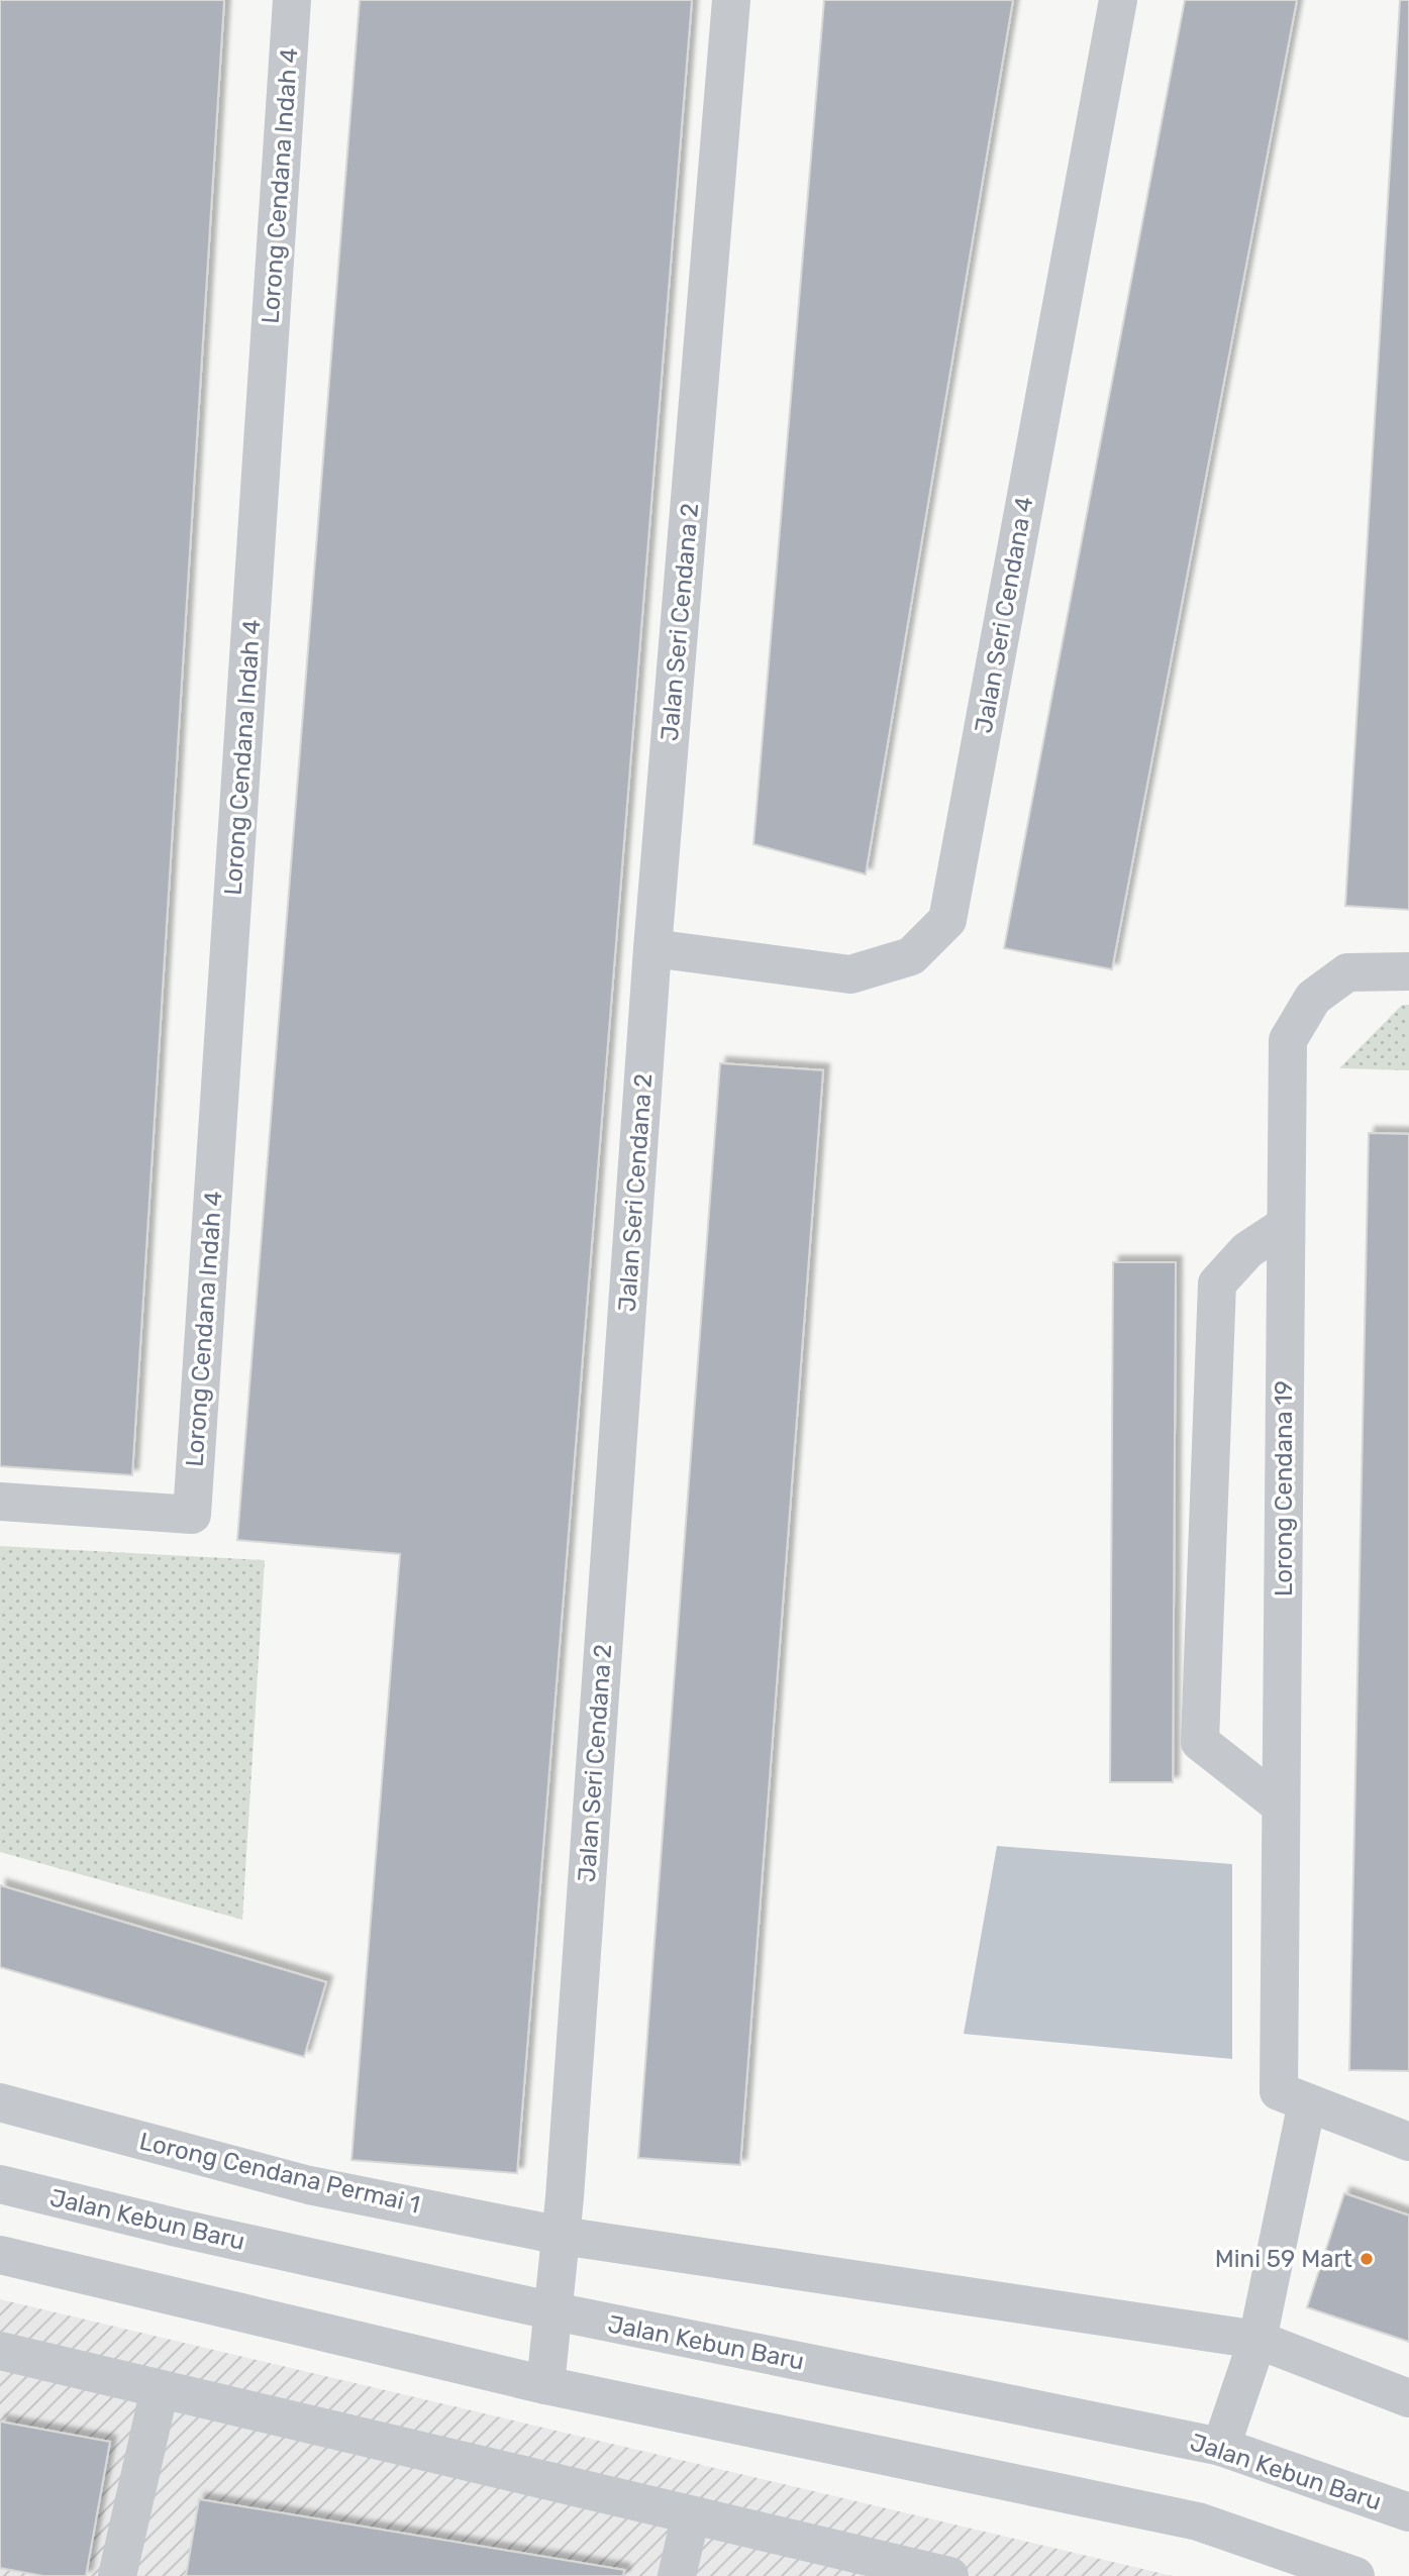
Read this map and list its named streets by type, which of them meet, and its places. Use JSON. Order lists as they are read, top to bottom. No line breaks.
{"streets":{"street":["Lorong Cendana Indah 4","Jalan Seri Cendana 4","Jalan Seri Cendana 2","Lorong Cendana 19","Lorong Cendana Permai 1","Jalan Kebun Baru"]},"crossings":[["Jalan Seri Cendana 4","Jalan Seri Cendana 2"],["Jalan Seri Cendana 2","Lorong Cendana Permai 1"],["Jalan Seri Cendana 2","Jalan Kebun Baru"],["Lorong Cendana 19","Lorong Cendana Permai 1"],["Lorong Cendana 19","Jalan Kebun Baru"]],"places":["Mini 59 Mart"]}
